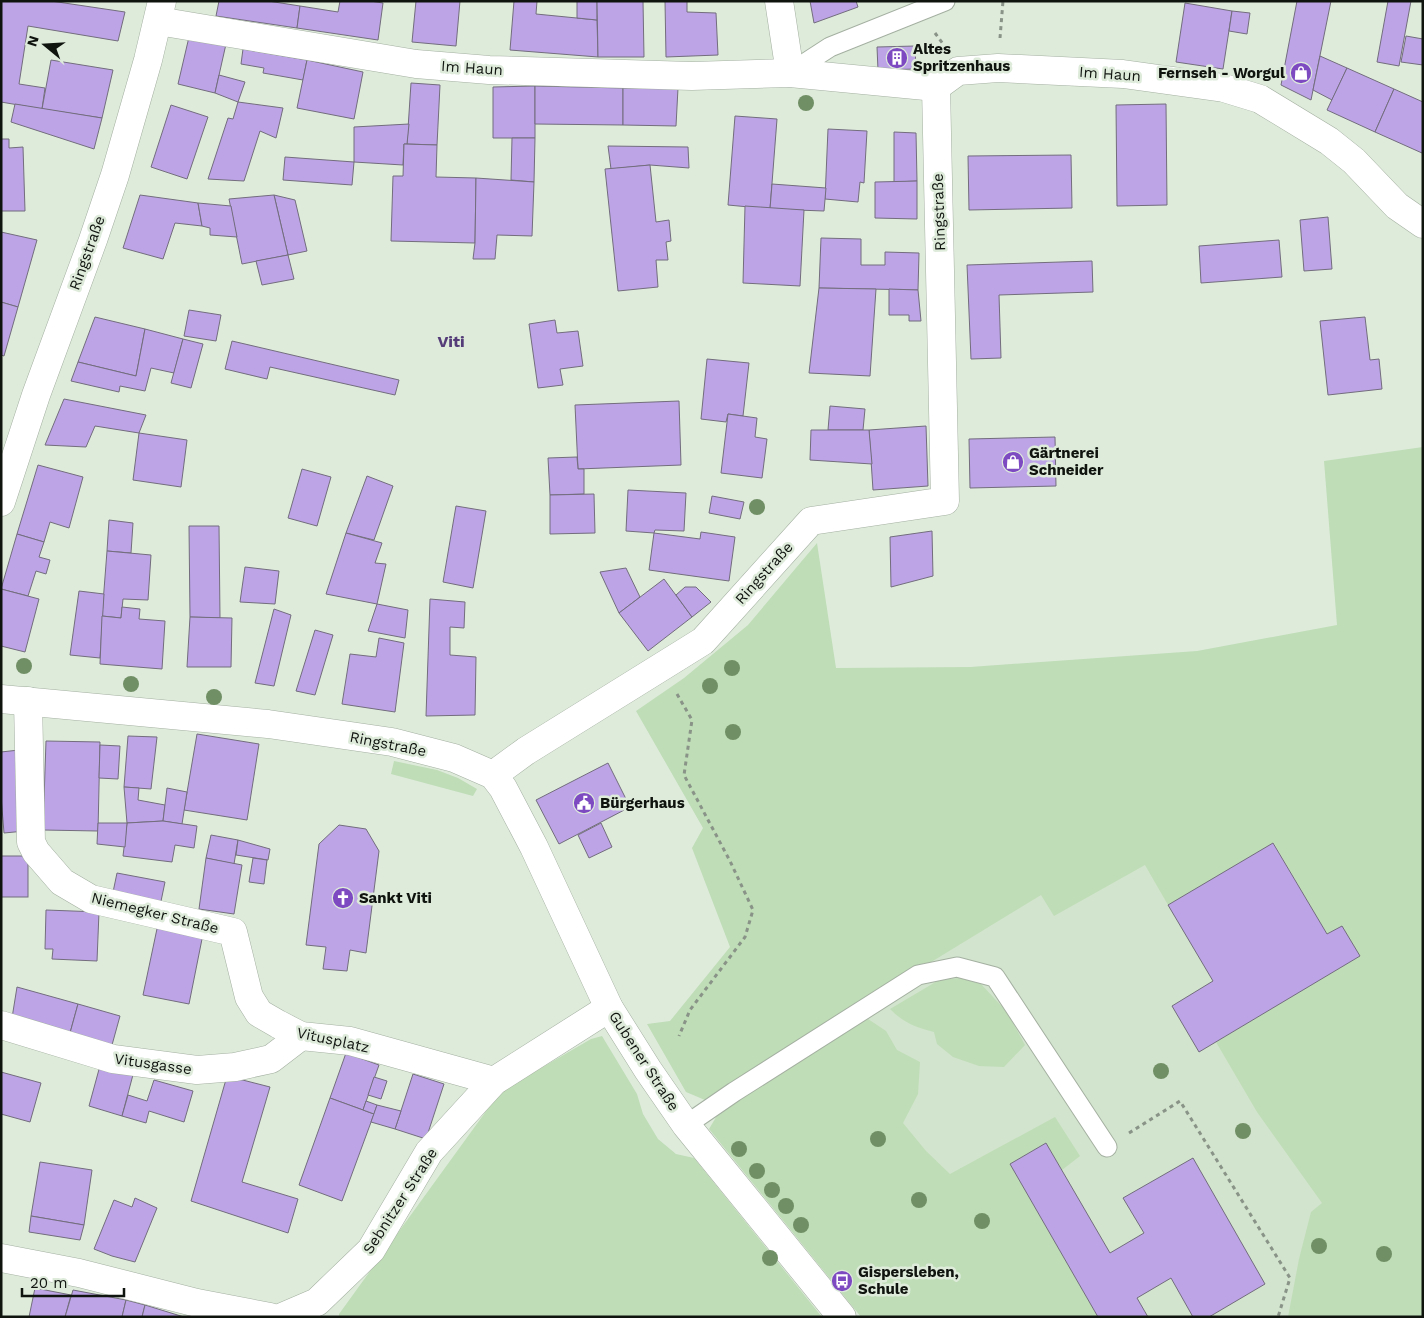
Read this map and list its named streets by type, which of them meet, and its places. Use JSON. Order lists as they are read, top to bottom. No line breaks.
{"streets":{"street":["Im Haun","Ringstraße","Niemegker Straße","Vitusplatz","Gubener Straße","Vitusgasse","Sebnitzer Straße"]},"crossings":[["Im Haun","Ringstraße"],["Ringstraße","Niemegker Straße"],["Ringstraße","Gubener Straße"],["Niemegker Straße","Vitusplatz"],["Vitusplatz","Vitusgasse"],["Vitusplatz","Sebnitzer Straße"],["Gubener Straße","Sebnitzer Straße"]],"districts":["Viti"],"places":{"building":["Altes Spritzenhaus"],"shop":["Fernseh - Worgul","Gärtnerei Schneider"],"public building":["Bürgerhaus"],"church":["Sankt Viti"],"bus stop":["Gispersleben, Schule"]},"scale_bar":"20 m","north":"left"}
